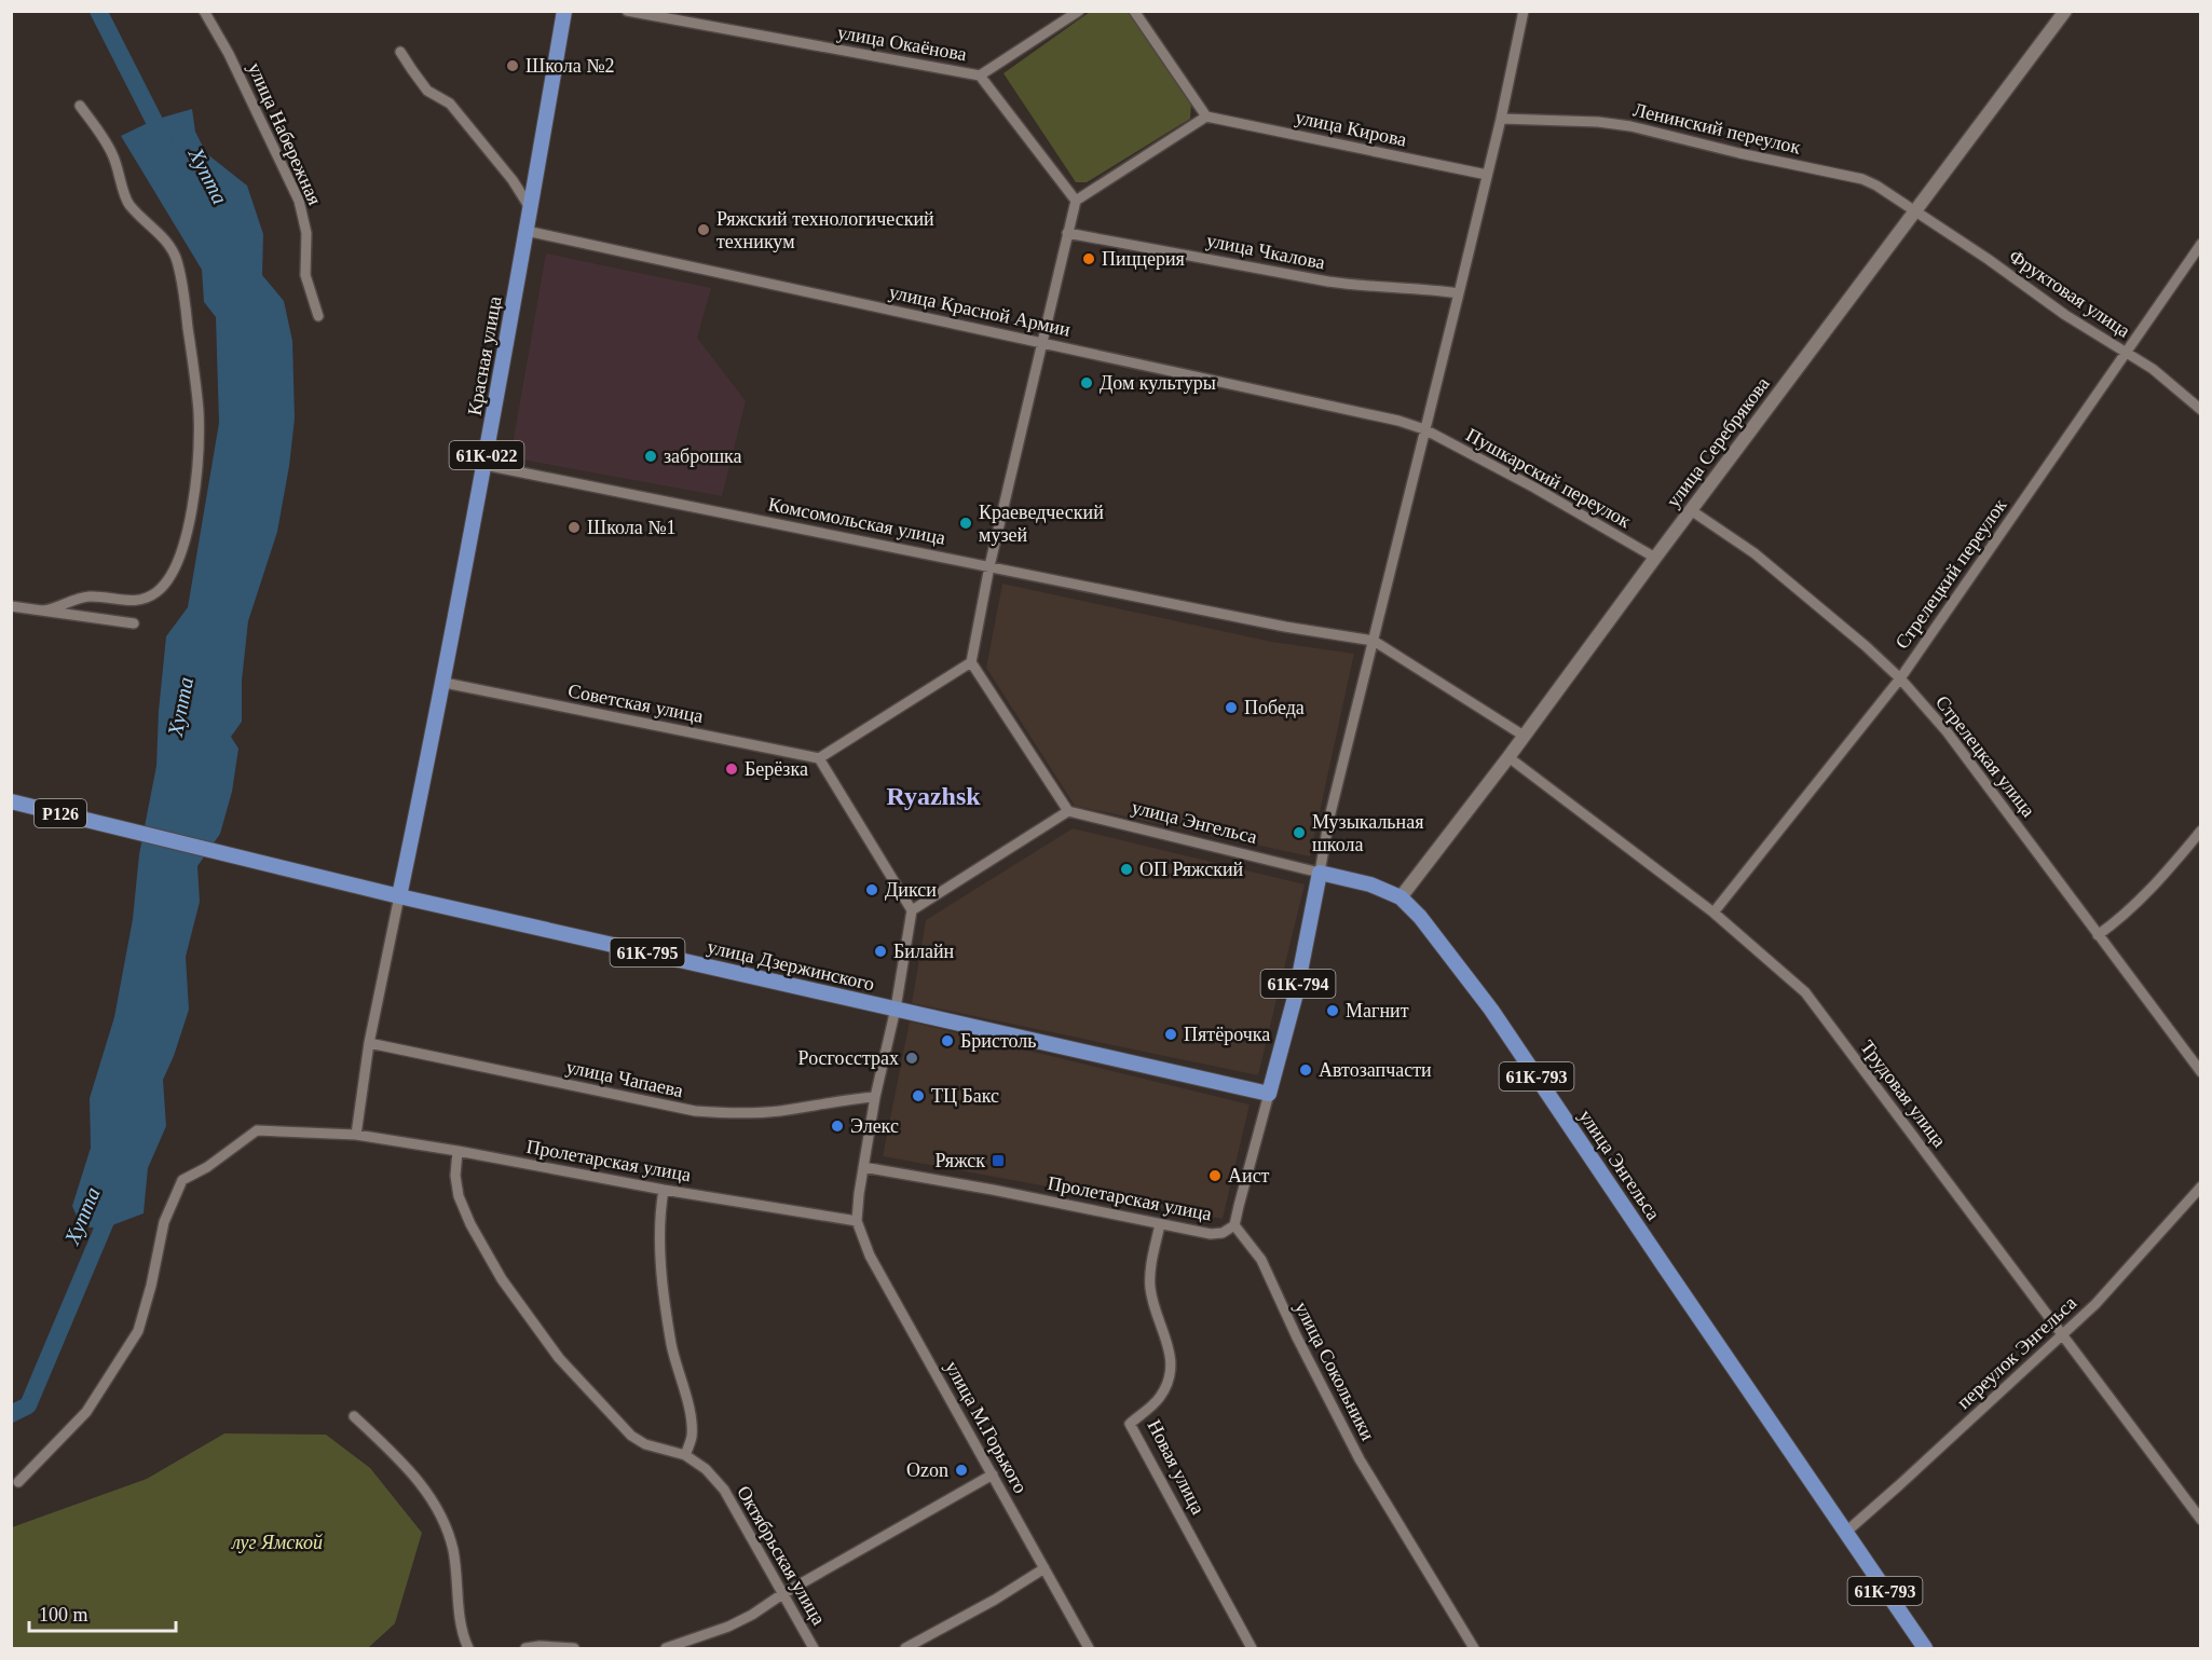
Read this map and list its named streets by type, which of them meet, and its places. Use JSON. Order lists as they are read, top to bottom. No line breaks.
{"streets":{"main road":["Красная улица","улица Серебрякова","61К-022","Р126","улица Энгельса","61К-795","улица Дзержинского","61К-794","61К-793"],"street":["улица Окаёнова","улица Кирова","Ленинский переулок","улица Набережная","улица Чкалова","Фруктовая улица","улица Красной Армии","Пушкарский переулок","Комсомольская улица","Стрелецкий переулок","Советская улица","Стрелецкая улица","улица Чапаева","Трудовая улица","Пролетарская улица","переулок Энгельса","улица Сокольники","улица М.Горького","Новая улица","Октябрьская улица"]},"crossings":[["Ленинский переулок","Фруктовая улица"],["Ленинский переулок","улица Серебрякова"],["Фруктовая улица","улица Серебрякова"],["Фруктовая улица","Стрелецкий переулок"],["улица Красной Армии","Красная улица"],["улица Красной Армии","Пушкарский переулок"],["Красная улица","Комсомольская улица"],["Красная улица","Советская улица"],["Красная улица","улица Дзержинского"],["улица Серебрякова","Пушкарский переулок"],["улица Серебрякова","Стрелецкая улица"],["улица Серебрякова","улица Энгельса"],["улица Серебрякова","Трудовая улица"],["Стрелецкий переулок","Стрелецкая улица"],["Стрелецкий переулок","Трудовая улица"],["Р126","улица Дзержинского"],["улица Энгельса","61К-794"],["улица Энгельса","переулок Энгельса"],["улица Дзержинского","61К-794"],["Трудовая улица","переулок Энгельса"],["Пролетарская улица","улица Сокольники"],["Пролетарская улица","улица М.Горького"],["Пролетарская улица","Новая улица"]],"districts":["Ryazhsk"],"water":["Хупта"],"parks":["луг Ямской"],"places":{"other":["Школа №2","Ряжский технологический техникум","Пиццерия","Дом культуры","заброшка","Краеведческий музей","Школа №1","Победа","Берёзка","Музыкальная школа","ОП Ряжский","Дикси","Билайн","Магнит","Пятёрочка","Бристоль","Росгосстрах","Автозапчасти","ТЦ Бакс","Элекс","Аист","Ozon"],"transit":["Ряжск"]},"scale_bar":"100 m"}
